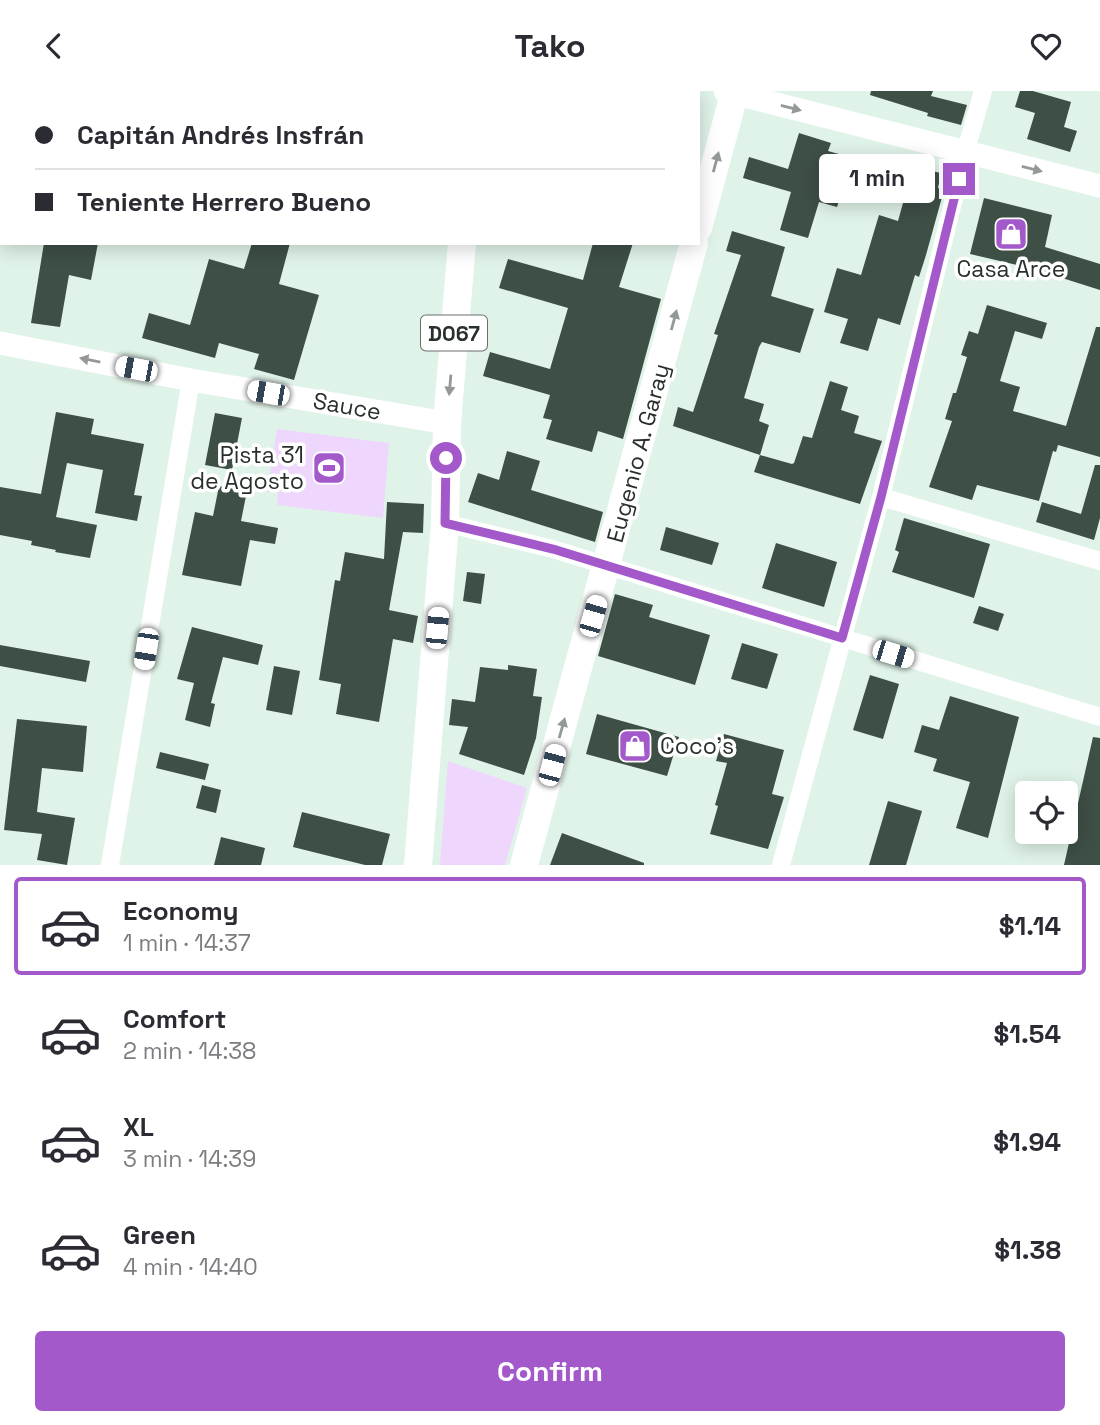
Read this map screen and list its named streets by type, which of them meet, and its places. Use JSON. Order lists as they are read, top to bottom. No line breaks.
{"streets":{"main road":["D067","Eugenio A. Garay"],"street":["Sauce"]},"crossings":[["D067","Sauce"]],"one_way":["Sauce"],"places":{"shop":["Casa Arce","Coco's"],"sports":["Pista 31 de Agosto"]},"page":{"header":"Tako","banner":["Capitán Andrés Insfrán","Teniente Herrero Bueno"],"bubble":"1 min","list":[{"name":"Economy","note":"1 min · 14:37","value":"$1.14"},{"name":"Comfort","note":"2 min · 14:38","value":"$1.54"},{"name":"XL","note":"3 min · 14:39","value":"$1.94"},{"name":"Green","note":"4 min · 14:40","value":"$1.38"}],"buttons":"Confirm"}}
